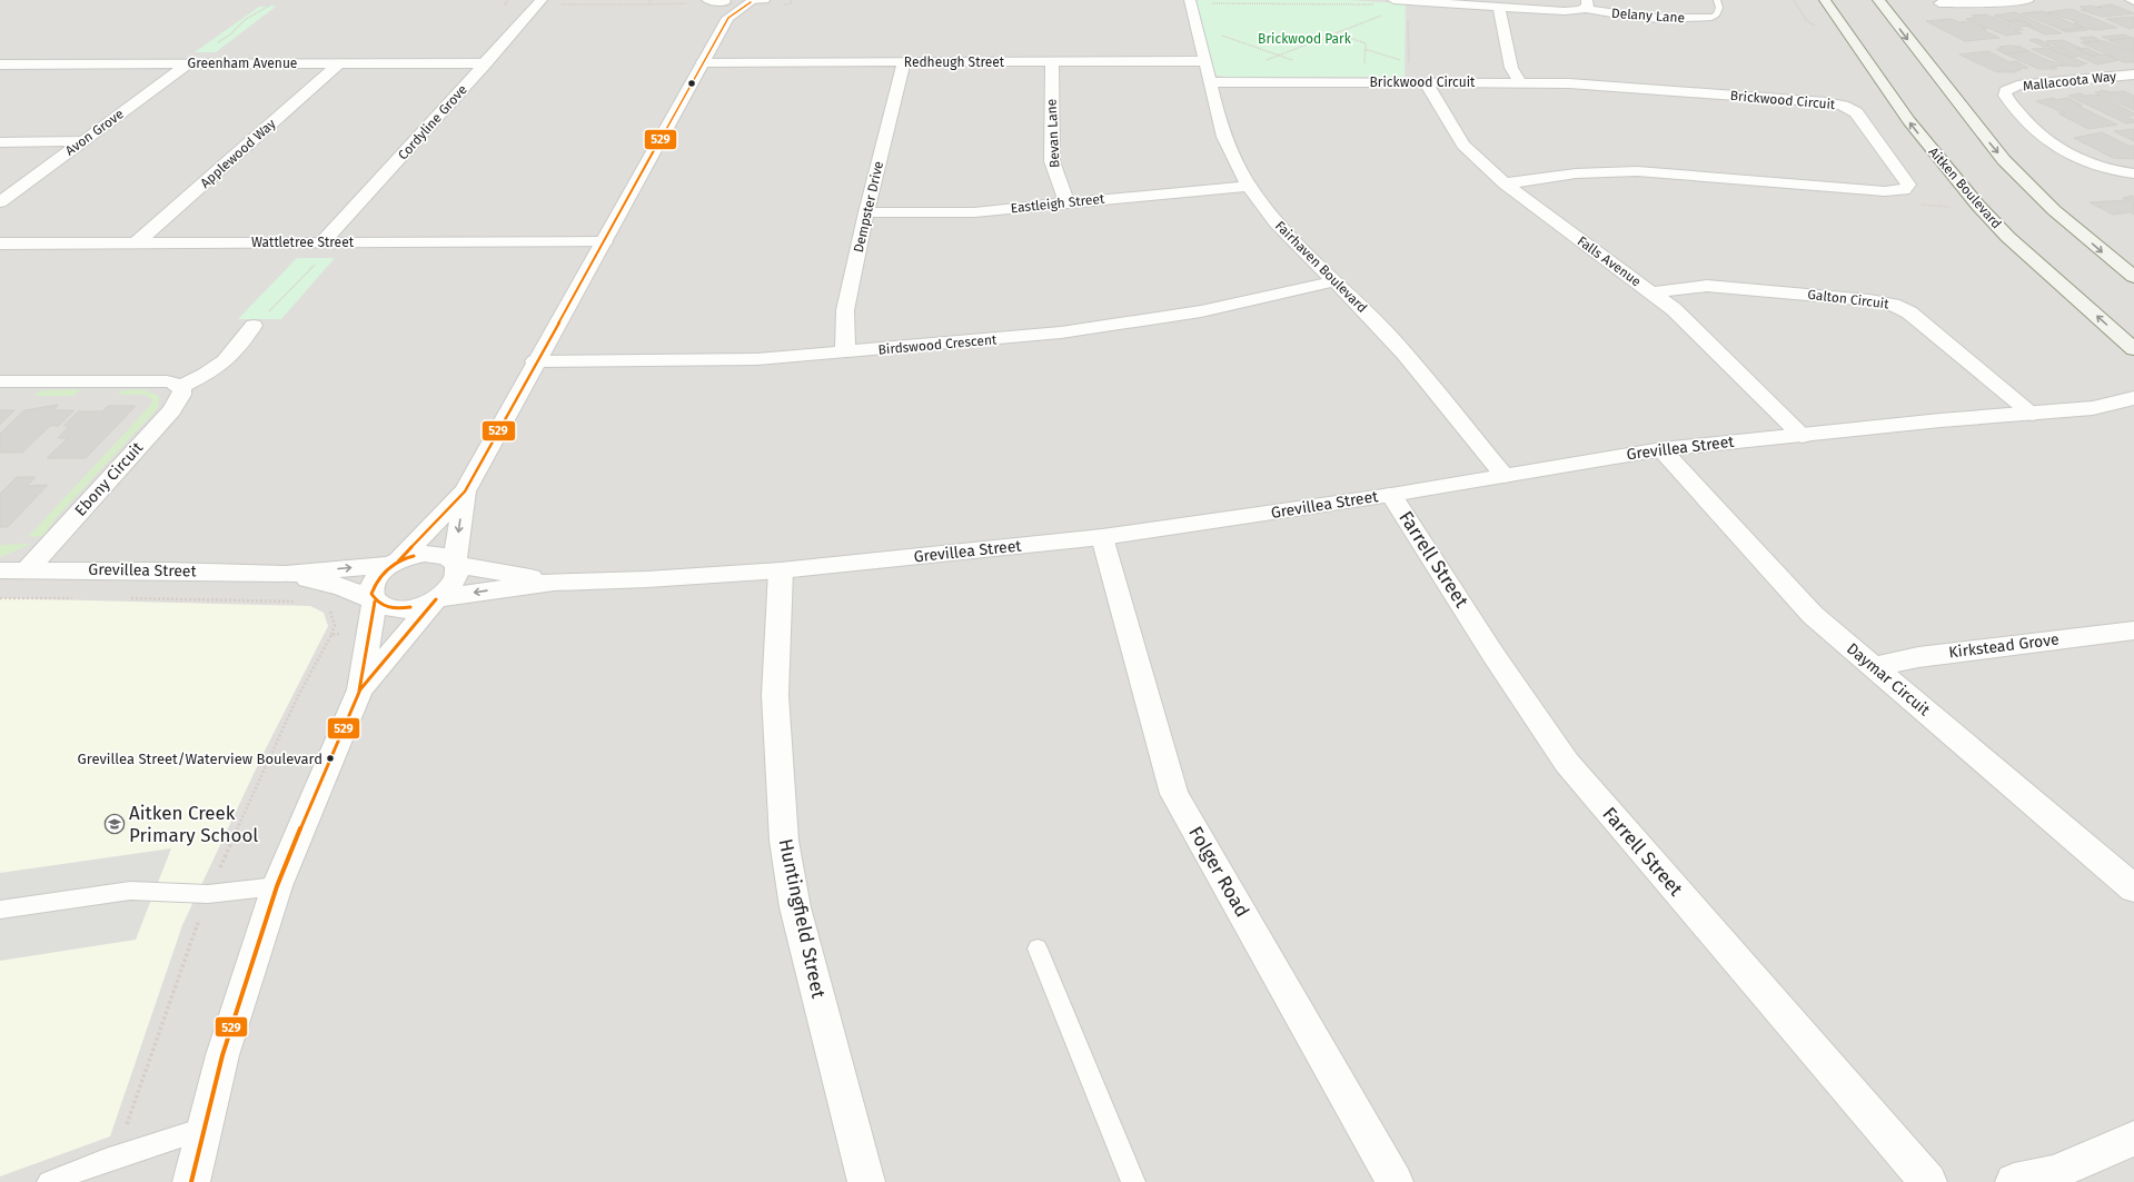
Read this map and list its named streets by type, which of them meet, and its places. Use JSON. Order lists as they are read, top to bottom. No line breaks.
{"streets":{"main road":["Aitken Boulevard"],"street":["Delany Lane","Redheugh Street","Greenham Avenue","Mallacoota Way","Brickwood Circuit","Cordyline Grove","Avon Grove","Bevan Lane","Applewood Way","Eastleigh Street","Dempster Drive","Wattletree Street","Falls Avenue","Fairhaven Boulevard","Galton Circuit","Birdswood Crescent","Grevillea Street","Ebony Circuit","Farrell Street","Kirkstead Grove","Daymar Circuit","Folger Road","Huntingfield Street"]},"crossings":[["Redheugh Street","Bevan Lane"],["Redheugh Street","Dempster Drive"],["Redheugh Street","Fairhaven Boulevard"],["Greenham Avenue","Cordyline Grove"],["Greenham Avenue","Avon Grove"],["Greenham Avenue","Applewood Way"],["Brickwood Circuit","Falls Avenue"],["Brickwood Circuit","Fairhaven Boulevard"],["Cordyline Grove","Wattletree Street"],["Bevan Lane","Eastleigh Street"],["Applewood Way","Wattletree Street"],["Eastleigh Street","Dempster Drive"],["Eastleigh Street","Fairhaven Boulevard"],["Dempster Drive","Birdswood Crescent"],["Falls Avenue","Galton Circuit"],["Falls Avenue","Grevillea Street"],["Fairhaven Boulevard","Birdswood Crescent"],["Fairhaven Boulevard","Grevillea Street"],["Galton Circuit","Grevillea Street"],["Grevillea Street","Ebony Circuit"],["Grevillea Street","Farrell Street"],["Grevillea Street","Daymar Circuit"],["Grevillea Street","Folger Road"],["Grevillea Street","Huntingfield Street"],["Kirkstead Grove","Daymar Circuit"]],"parks":["Brickwood Park"],"places":{"other":["Grevillea Street/Waterview Boulevard"],"school or university":["Aitken Creek Primary School"]},"lines":["transit line 529"]}
